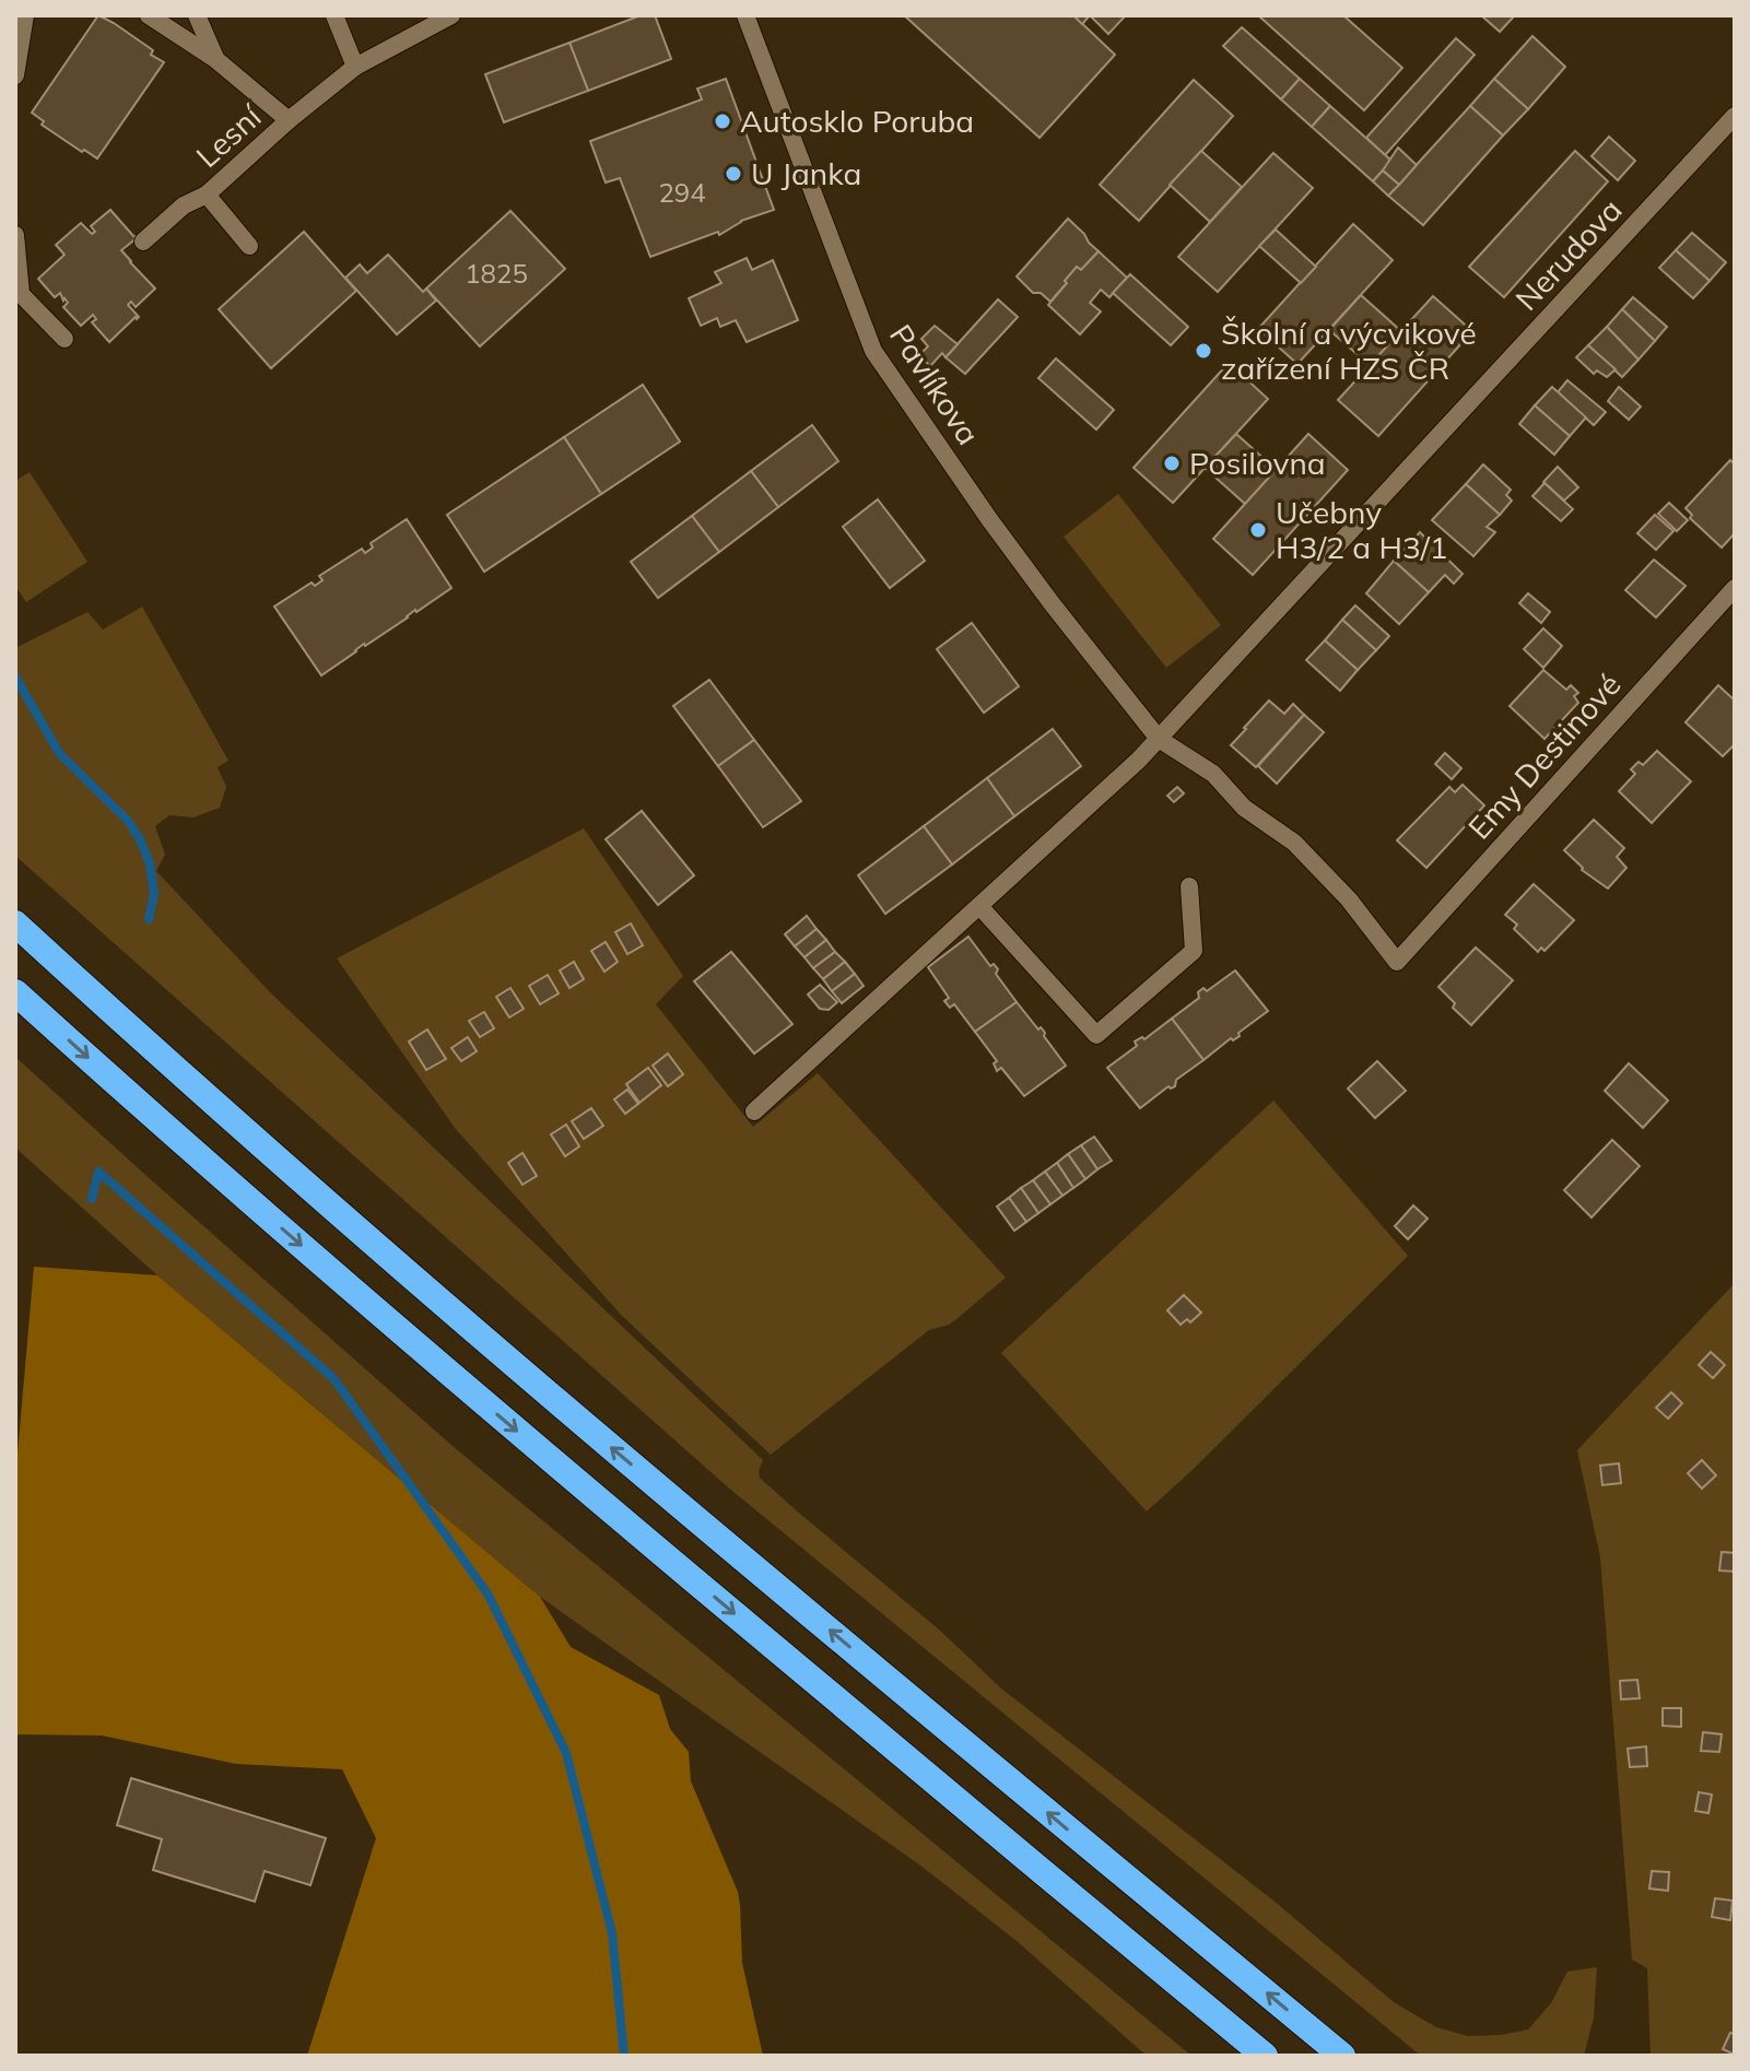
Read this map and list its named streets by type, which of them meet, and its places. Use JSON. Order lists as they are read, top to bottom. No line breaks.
{"streets":{"street":["Lesní","Nerudova","Pavlíkova","Emy Destinové"]},"crossings":[["Nerudova","Pavlíkova"],["Pavlíkova","Emy Destinové"]],"places":["Autosklo Poruba","U Janka","Školní a výcvikové zařízení HZS ČR","Posilovna","Učebny H3/2 a H3/1"],"house_numbers":["294","1825"]}
